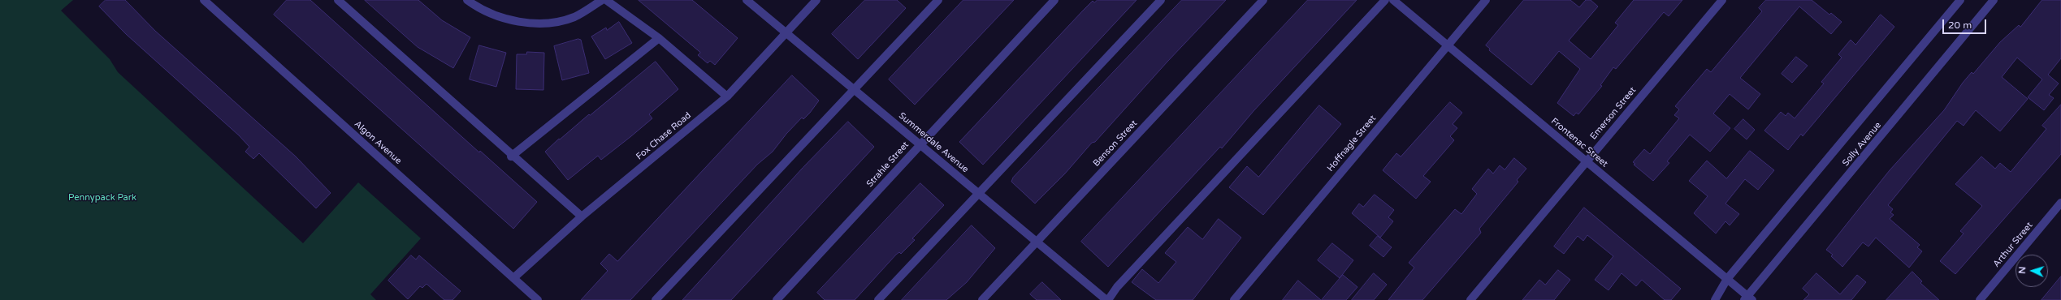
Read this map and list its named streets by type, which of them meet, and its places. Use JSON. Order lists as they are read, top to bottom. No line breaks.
{"streets":{"street":["Emerson Street","Fox Chase Road","Algon Avenue","Summerdale Avenue","Frontenac Street","Benson Street","Hoffnagle Street","Solly Avenue","Strahle Street","Arthur Street"]},"crossings":[["Emerson Street","Frontenac Street"],["Fox Chase Road","Algon Avenue"],["Fox Chase Road","Summerdale Avenue"],["Summerdale Avenue","Benson Street"],["Summerdale Avenue","Strahle Street"],["Frontenac Street","Hoffnagle Street"],["Frontenac Street","Solly Avenue"]],"parks":["Pennypack Park"],"scale_bar":"20 m","north":"left"}
